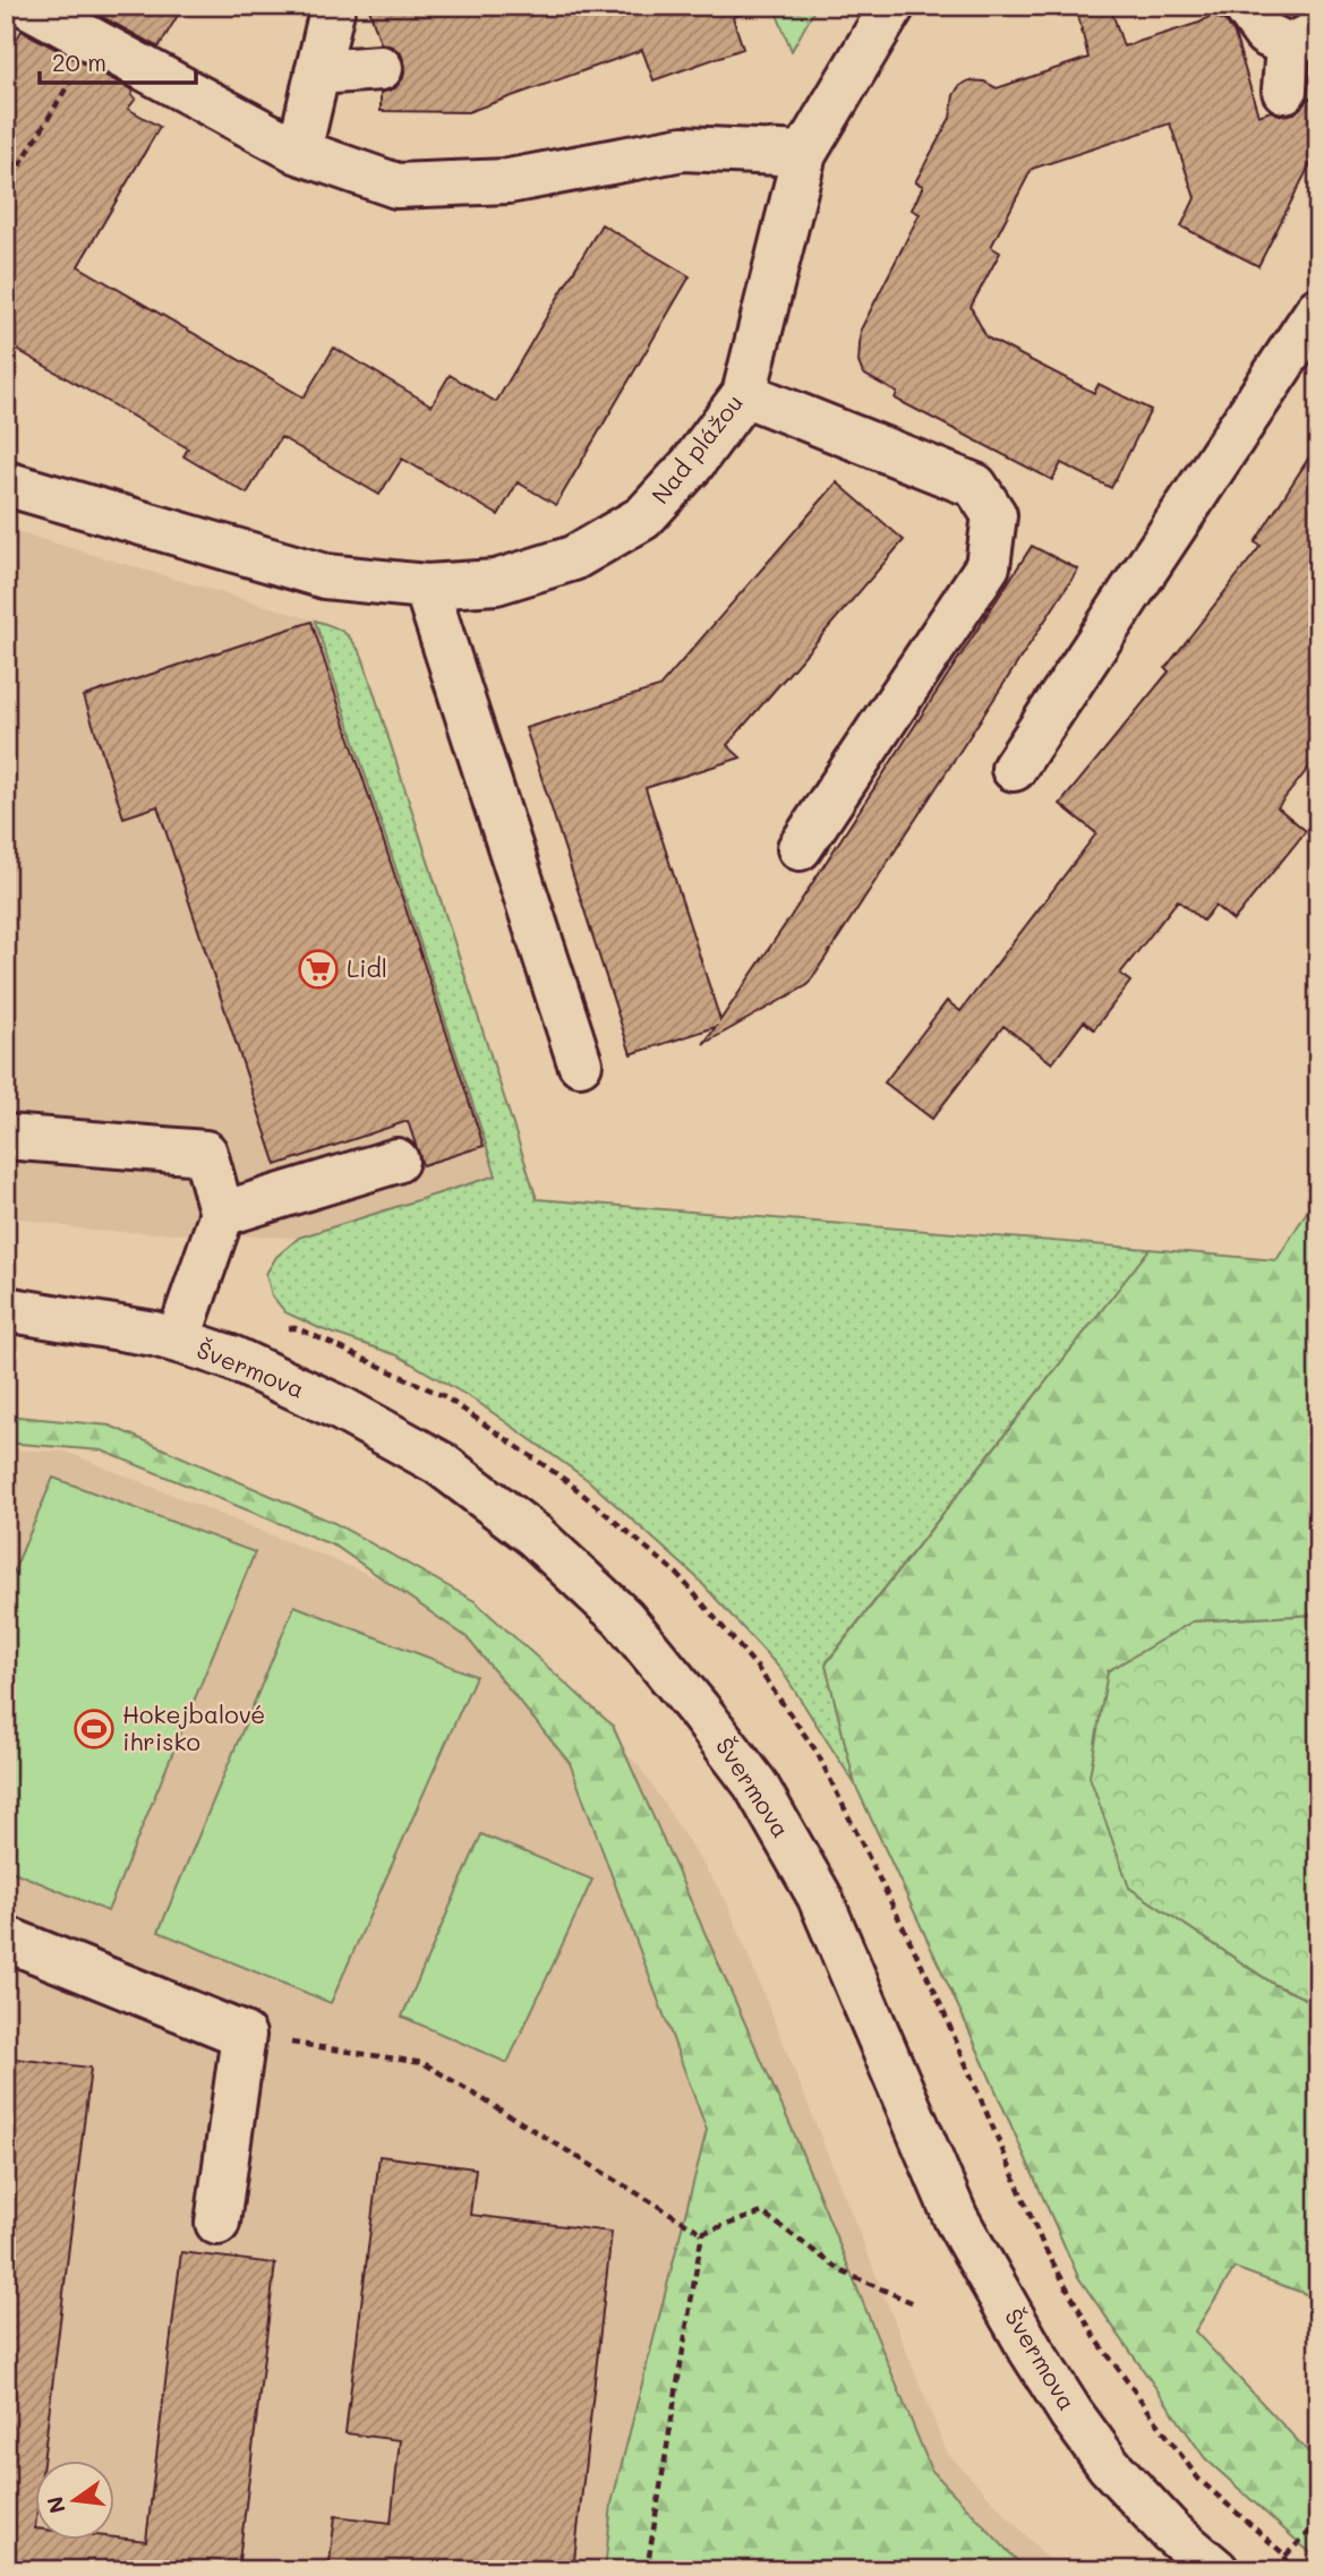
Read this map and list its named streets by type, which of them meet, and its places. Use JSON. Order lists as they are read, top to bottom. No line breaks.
{"streets":{"street":["Nad plážou","Švermova"]},"places":{"supermarket":["Lidl"],"sports":["Hokejbalové ihrisko"]},"scale_bar":"20 m","north":"left"}
